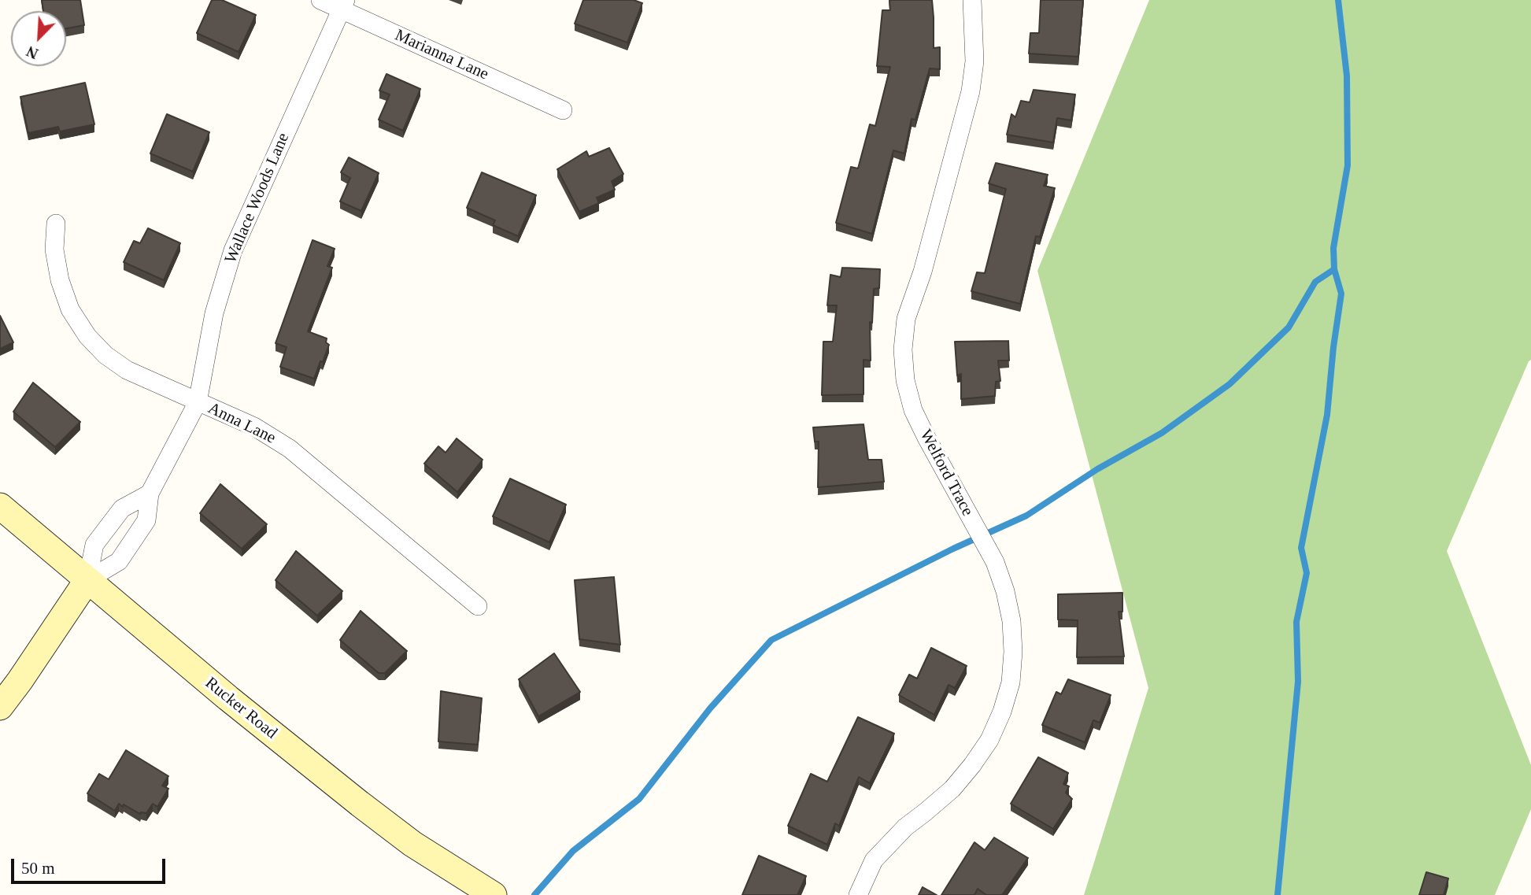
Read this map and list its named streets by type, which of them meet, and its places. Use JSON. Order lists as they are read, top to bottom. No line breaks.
{"streets":{"main road":["Rucker Road"],"street":["Marianna Lane","Wallace Woods Lane","Anna Lane","Welford Trace"]},"crossings":[["Marianna Lane","Wallace Woods Lane"],["Wallace Woods Lane","Anna Lane"],["Wallace Woods Lane","Rucker Road"]],"scale_bar":"50 m","north":"bottom left"}
